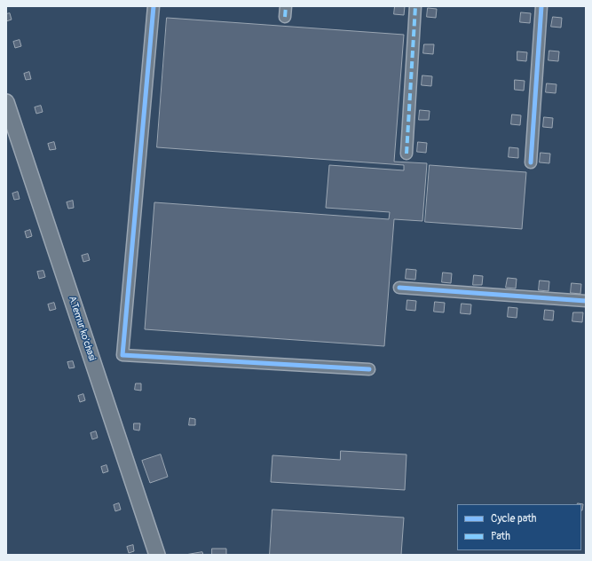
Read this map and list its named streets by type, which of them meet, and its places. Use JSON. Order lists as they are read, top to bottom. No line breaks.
{"streets":{"main road":["A.Temur ko'chasi"]},"legend":["Cycle path","Path"]}
